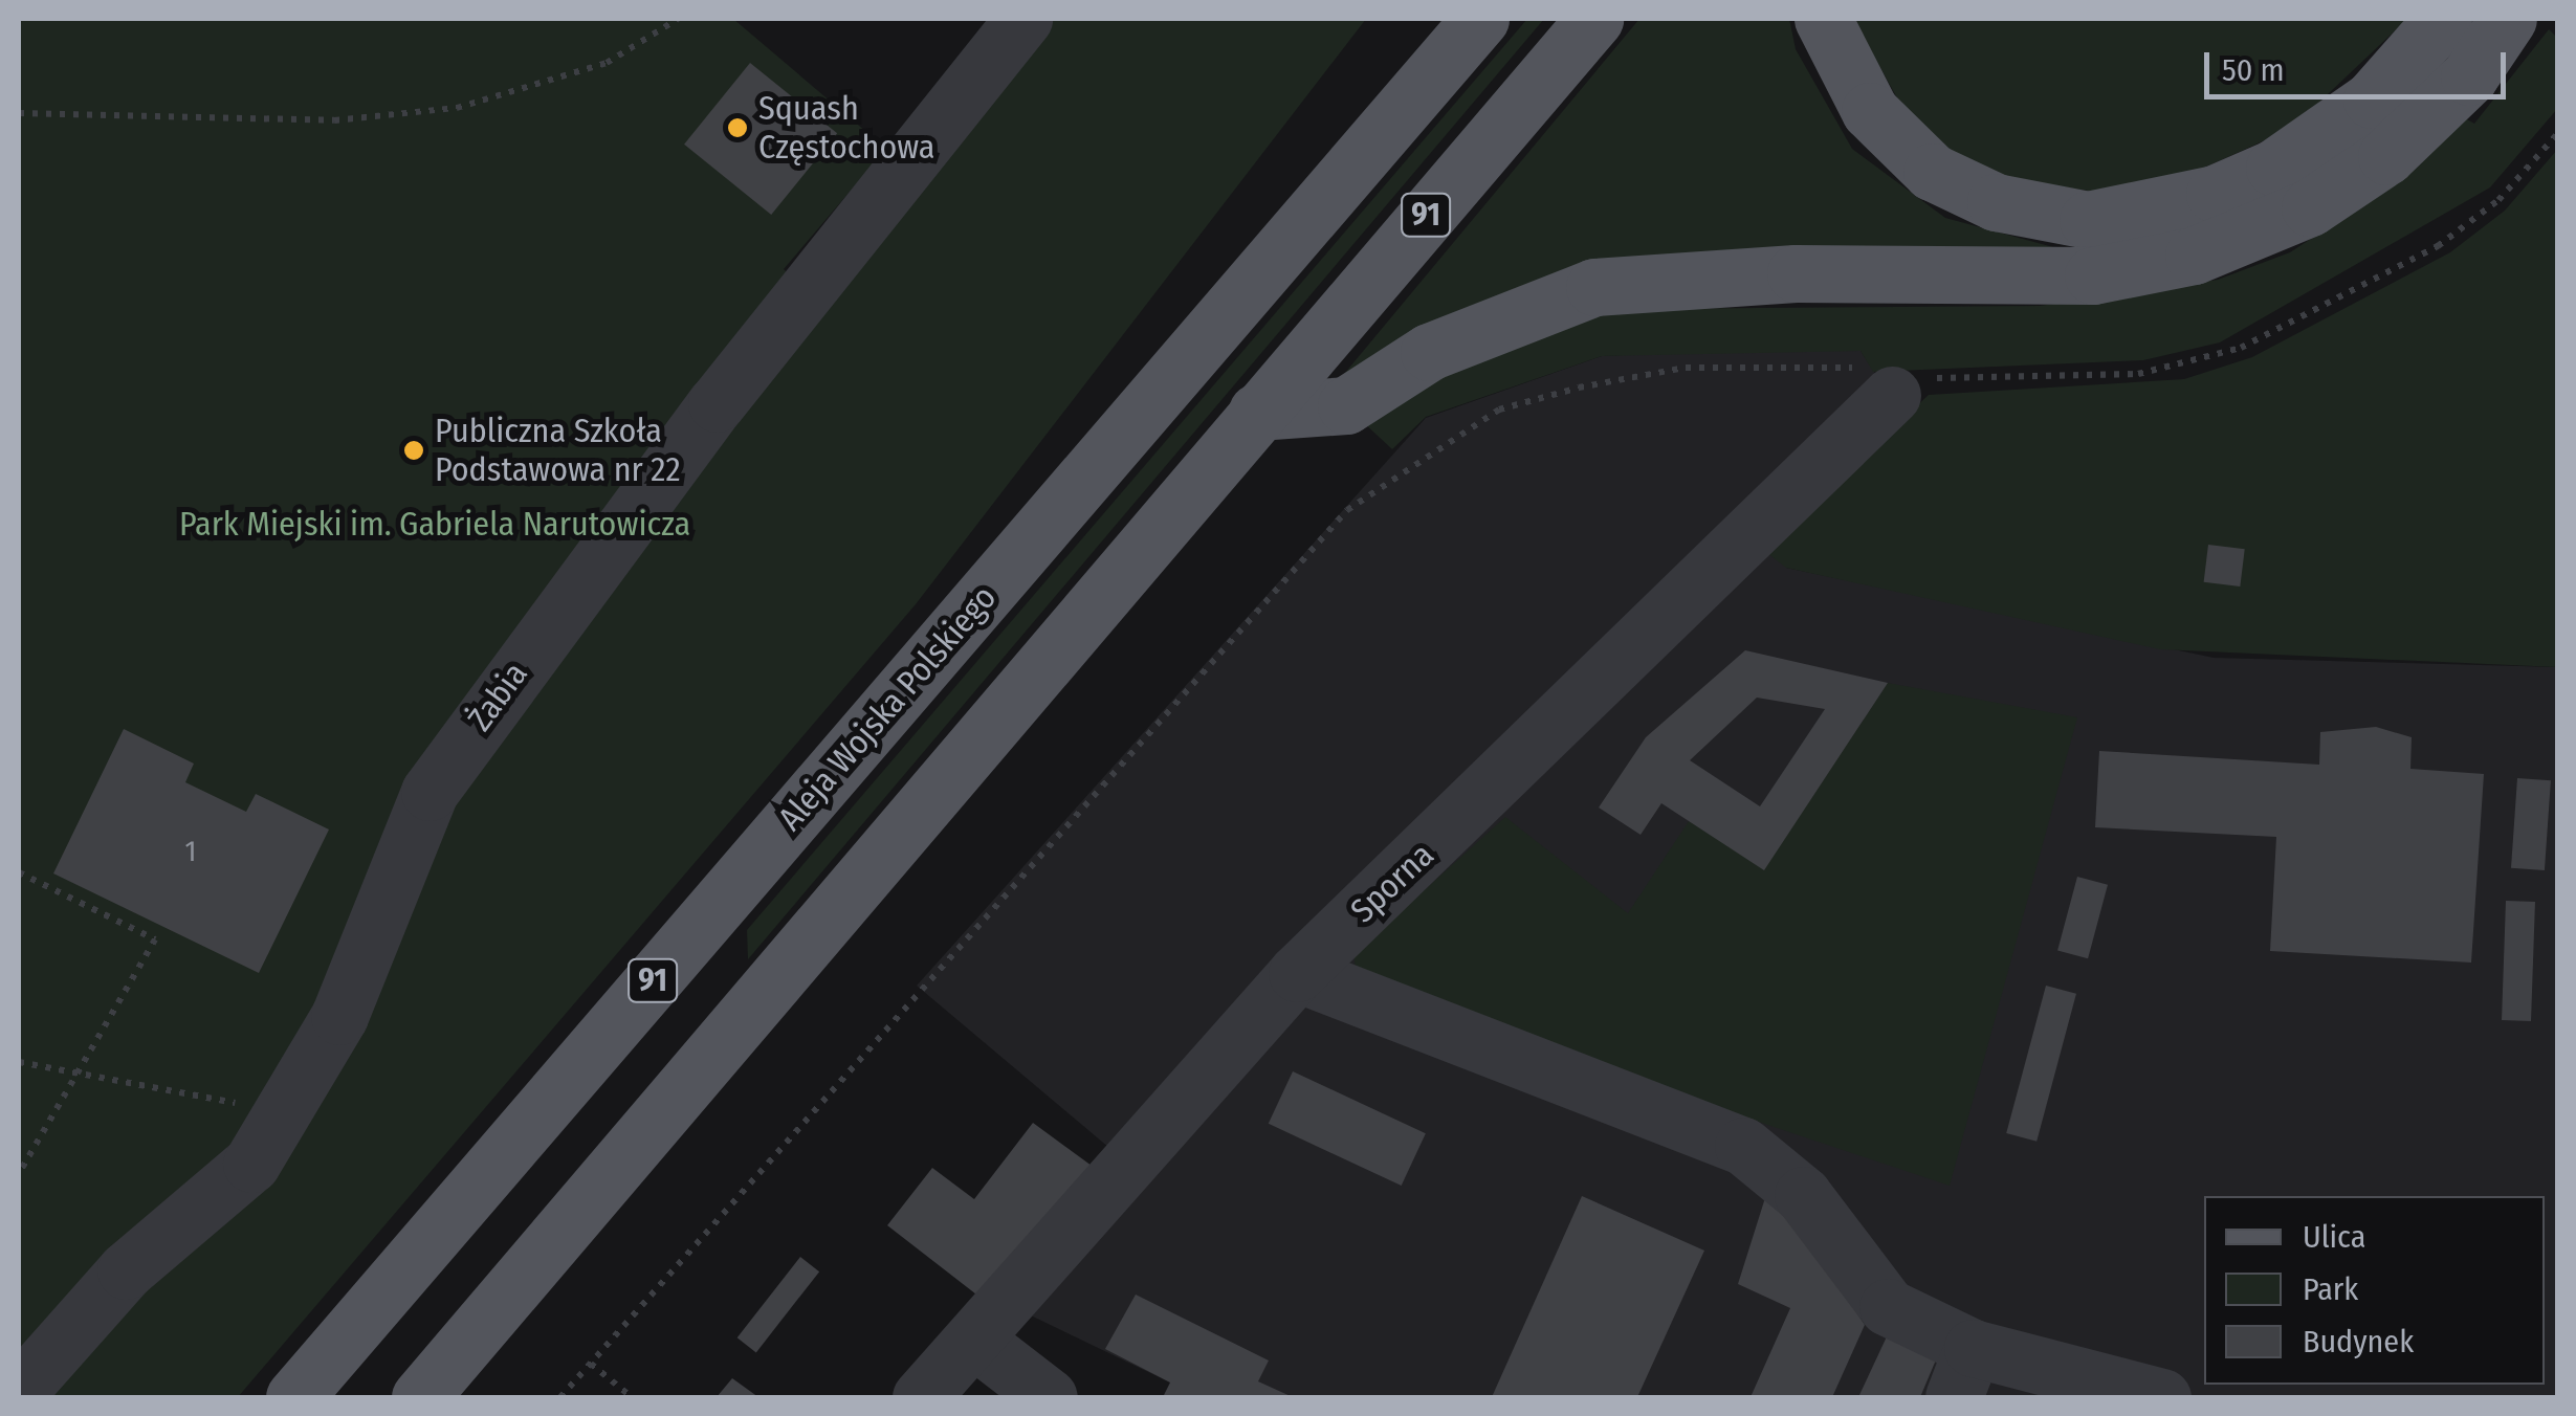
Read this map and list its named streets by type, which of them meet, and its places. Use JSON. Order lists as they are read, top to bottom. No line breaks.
{"streets":{"main road":["91","Aleja Wojska Polskiego"],"street":["Żabia","Sporna"]},"parks":["Park Miejski im. Gabriela Narutowicza"],"places":["Squash Częstochowa","Publiczna Szkoła Podstawowa nr 22"],"house_numbers":["1"],"legend":["Ulica","Park","Budynek"],"scale_bar":"50 m"}
